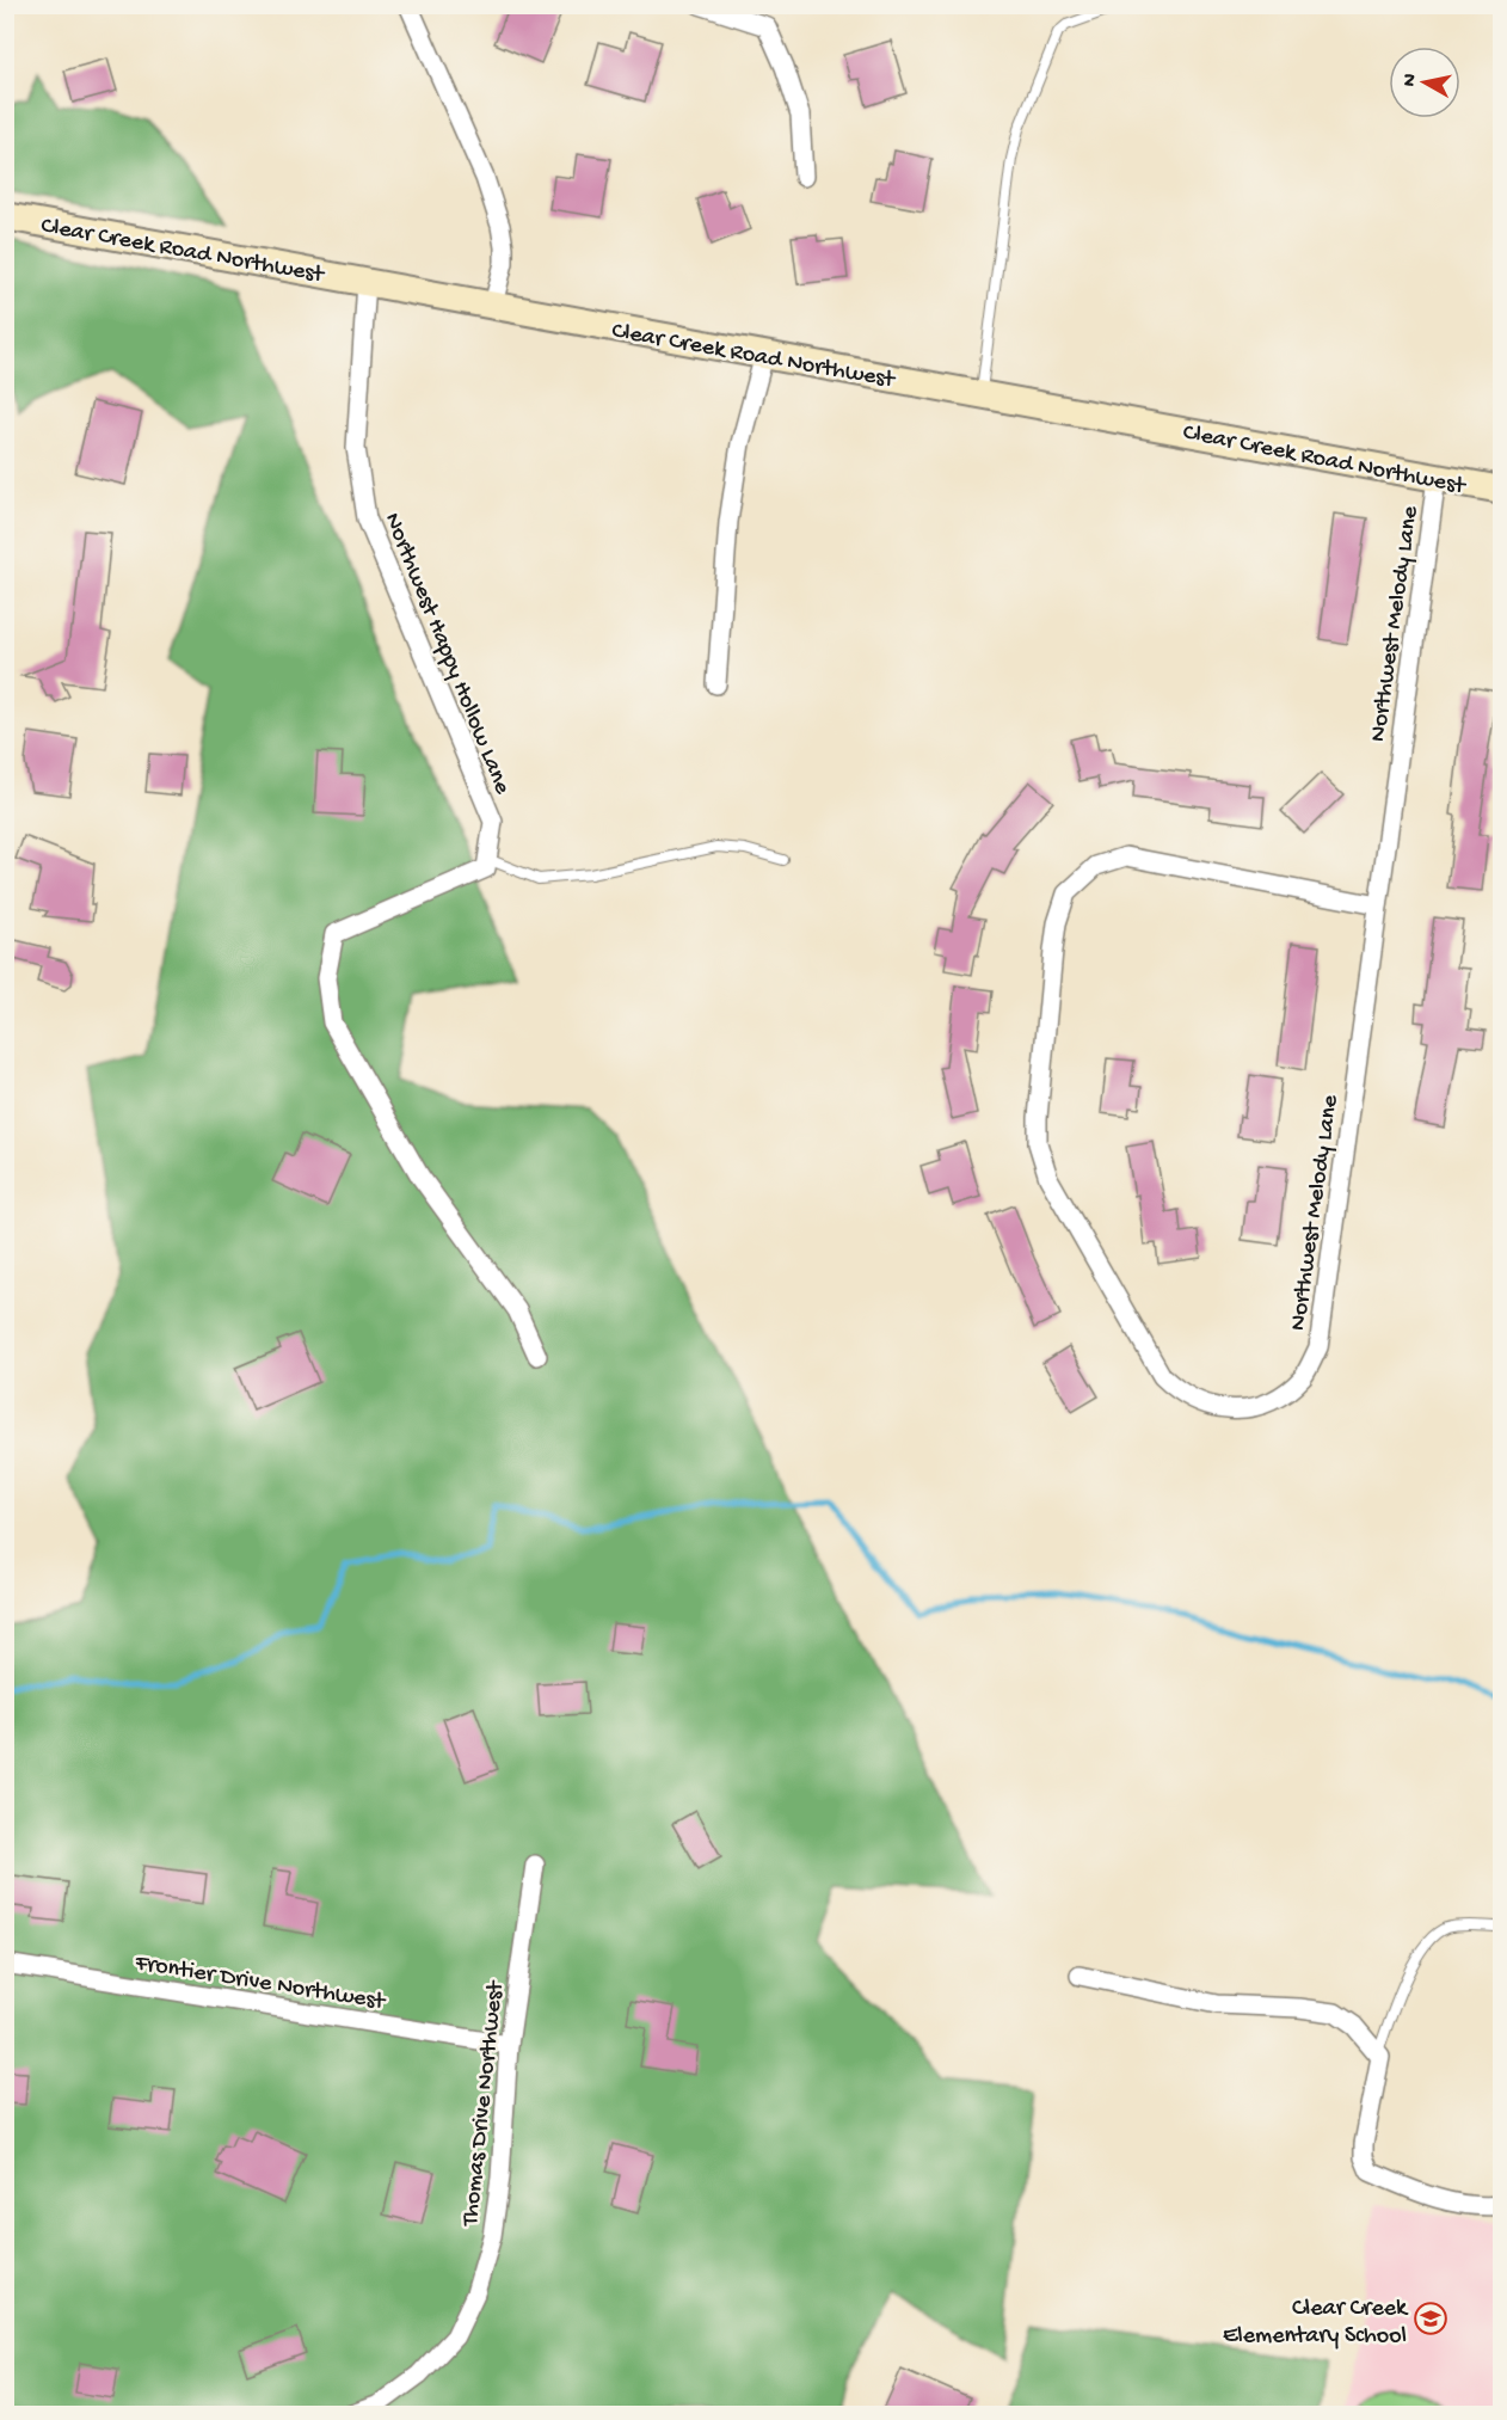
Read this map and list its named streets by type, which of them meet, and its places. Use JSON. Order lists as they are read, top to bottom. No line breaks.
{"streets":{"main road":["Clear Creek Road Northwest"],"street":["Northwest Melody Lane","Northwest Happy Hollow Lane","Frontier Drive Northwest","Thomas Drive Northwest"]},"crossings":[["Clear Creek Road Northwest","Northwest Melody Lane"],["Clear Creek Road Northwest","Northwest Happy Hollow Lane"],["Frontier Drive Northwest","Thomas Drive Northwest"]],"places":{"school or university":["Clear Creek Elementary School"]},"north":"left"}
